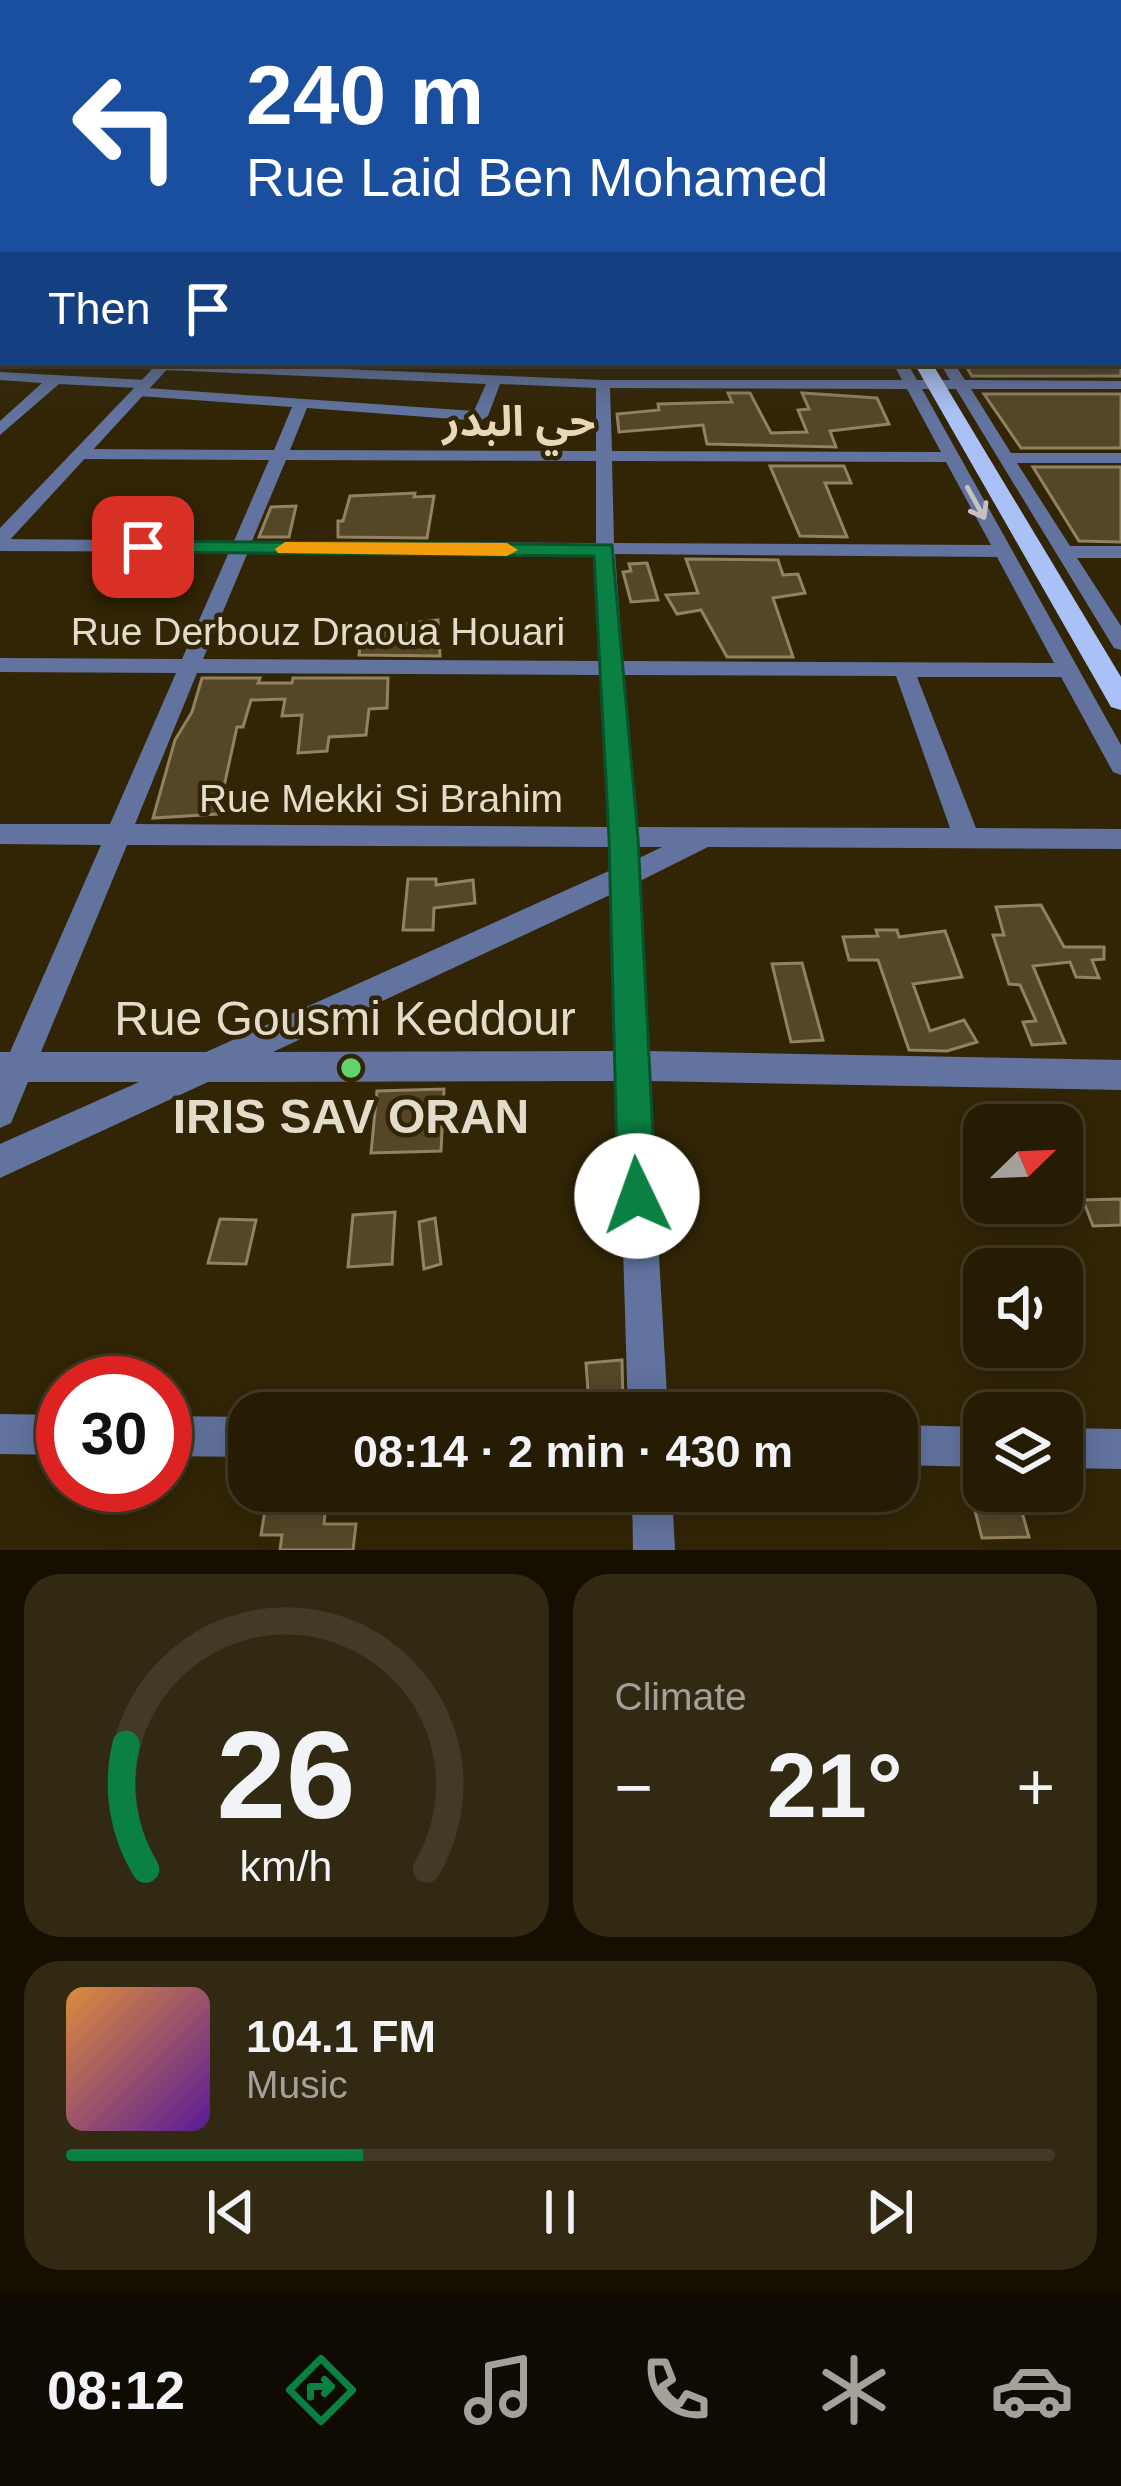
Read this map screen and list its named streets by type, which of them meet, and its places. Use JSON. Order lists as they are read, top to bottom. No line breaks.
{"streets":{"street":["Rue Derbouz Draoua Houari","Rue Mekki Si Brahim","Rue Gousmi Keddour"]},"districts":["حي البدر"],"places":["IRIS SAV ORAN"],"north":"top right","page":{"turn":["240 m","Rue Laid Ben Mohamed"],"then":"Then","limit":"30","trip":"08:14 · 2 min · 430 m","tile":"Climate","heat":["−","21°","+"],"song":["104.1 FM","Music"],"tabs":"08:12","gauge":["26","km/h"]}}
